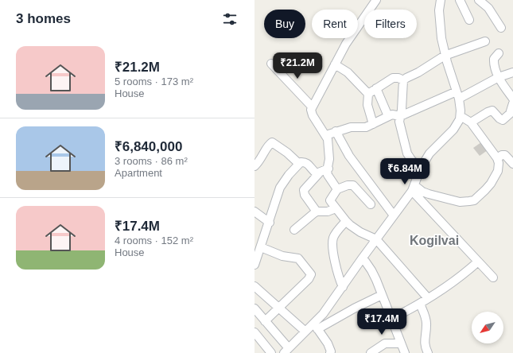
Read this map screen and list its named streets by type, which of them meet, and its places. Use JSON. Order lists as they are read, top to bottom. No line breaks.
{"districts":["Kogilvai"],"north":"bottom left","page":{"heading":"3 homes","chip":["Buy","Rent","Filters"],"list":[{"name":"₹21.2M","note":"5 rooms · 173 m² · House"},{"name":"₹6,840,000","note":"3 rooms · 86 m² · Apartment"},{"name":"₹17.4M","note":"4 rooms · 152 m² · House"}],"price":["₹21.2M","₹6.84M","₹17.4M"]}}
